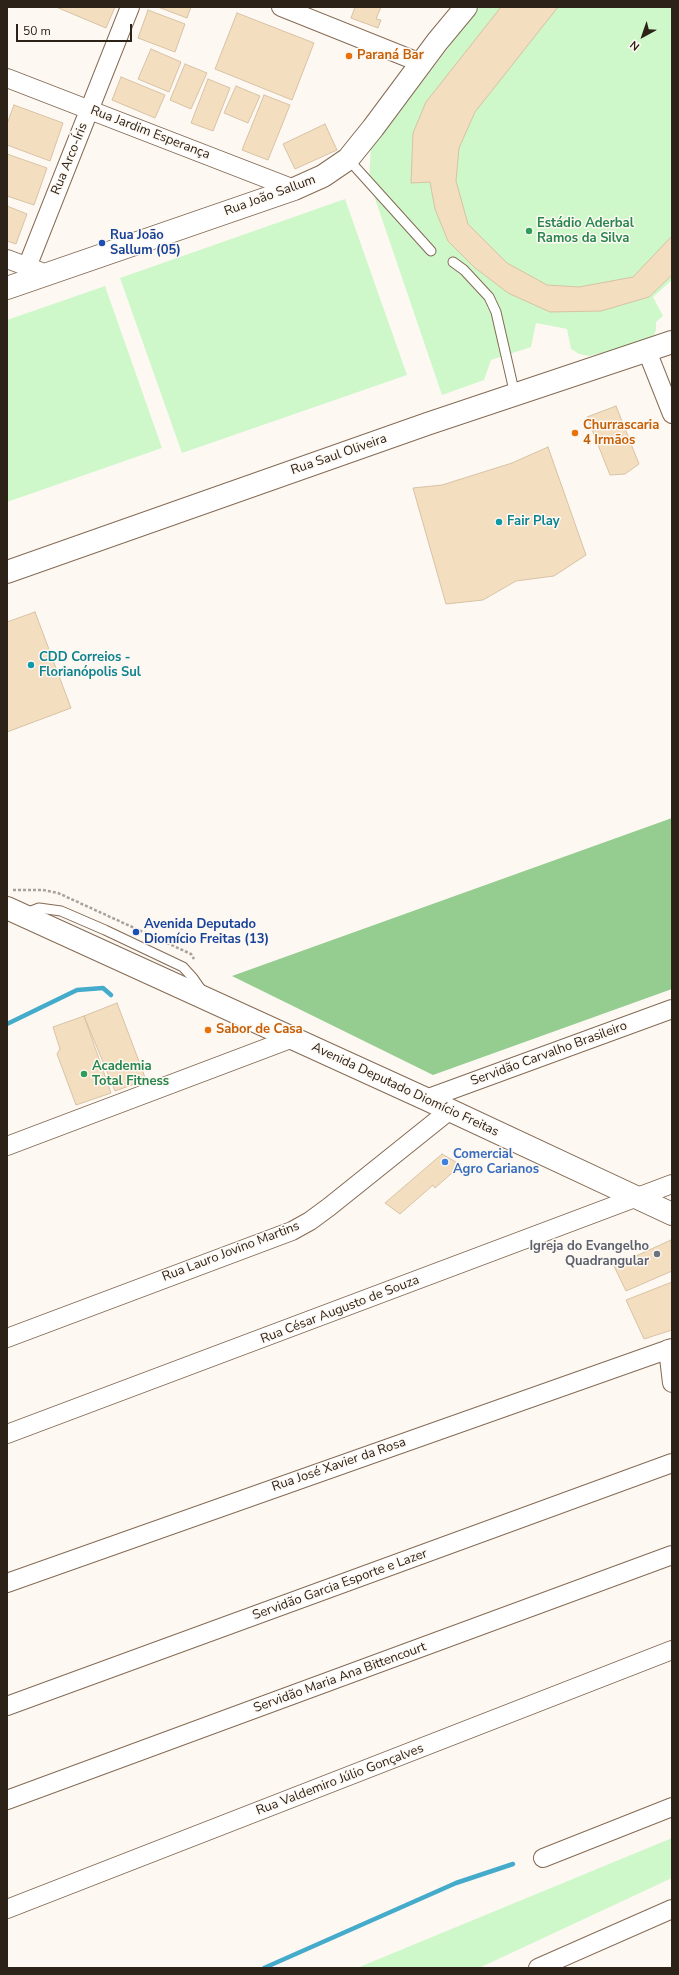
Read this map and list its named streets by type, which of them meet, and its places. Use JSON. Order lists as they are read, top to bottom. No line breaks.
{"streets":{"street":["Rua Jardim Esperança","Rua Arco-Íris","Rua João Sallum","Rua Saul Oliveira","Servidão Carvalho Brasileiro","Avenida Deputado Diomício Freitas","Rua Lauro Jovino Martins","Rua César Augusto de Souza","Rua José Xavier da Rosa","Servidão Garcia Esporte e Lazer","Servidão Maria Ana Bittencourt","Rua Valdemiro Júlio Gonçalves"]},"crossings":[["Rua Jardim Esperança","Rua Arco-Íris"],["Rua Jardim Esperança","Rua João Sallum"],["Rua Arco-Íris","Rua João Sallum"],["Servidão Carvalho Brasileiro","Avenida Deputado Diomício Freitas"],["Avenida Deputado Diomício Freitas","Rua Lauro Jovino Martins"],["Avenida Deputado Diomício Freitas","Rua César Augusto de Souza"]],"places":["Paraná Bar","Estádio Aderbal Ramos da Silva","Rua João Sallum (05)","Churrascaria 4 Irmãos","Fair Play","CDD Correios - Florianópolis Sul","Avenida Deputado Diomício Freitas (13)","Sabor de Casa","Academia Total Fitness","Comercial Agro Carianos","Igreja do Evangelho Quadrangular"],"scale_bar":"50 m","north":"bottom left"}
